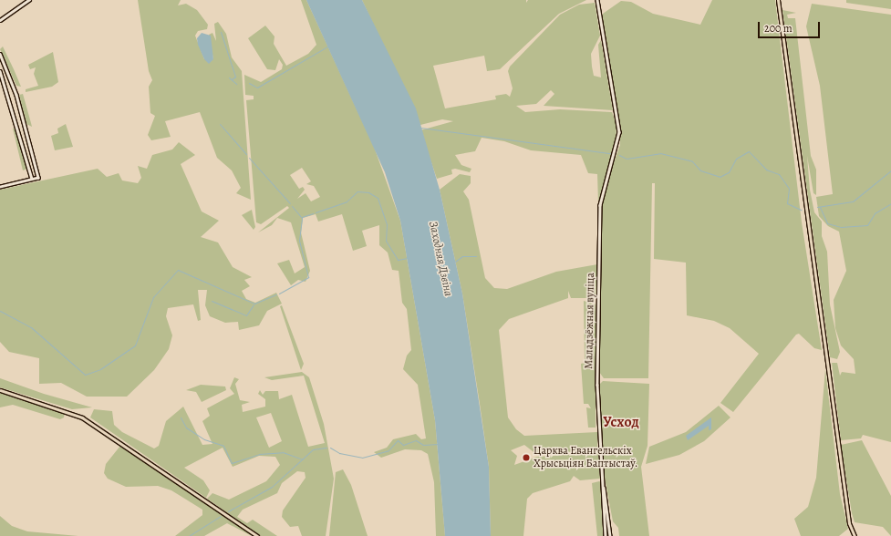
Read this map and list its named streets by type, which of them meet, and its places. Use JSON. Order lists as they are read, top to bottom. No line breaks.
{"streets":{"main road":["Маладзёжная вуліца"]},"districts":["Усход"],"water":["Заходняя Дзвіна"],"places":["Царква Евангельскіх Хрысьціян Баптыстаў."],"scale_bar":"200 m"}
